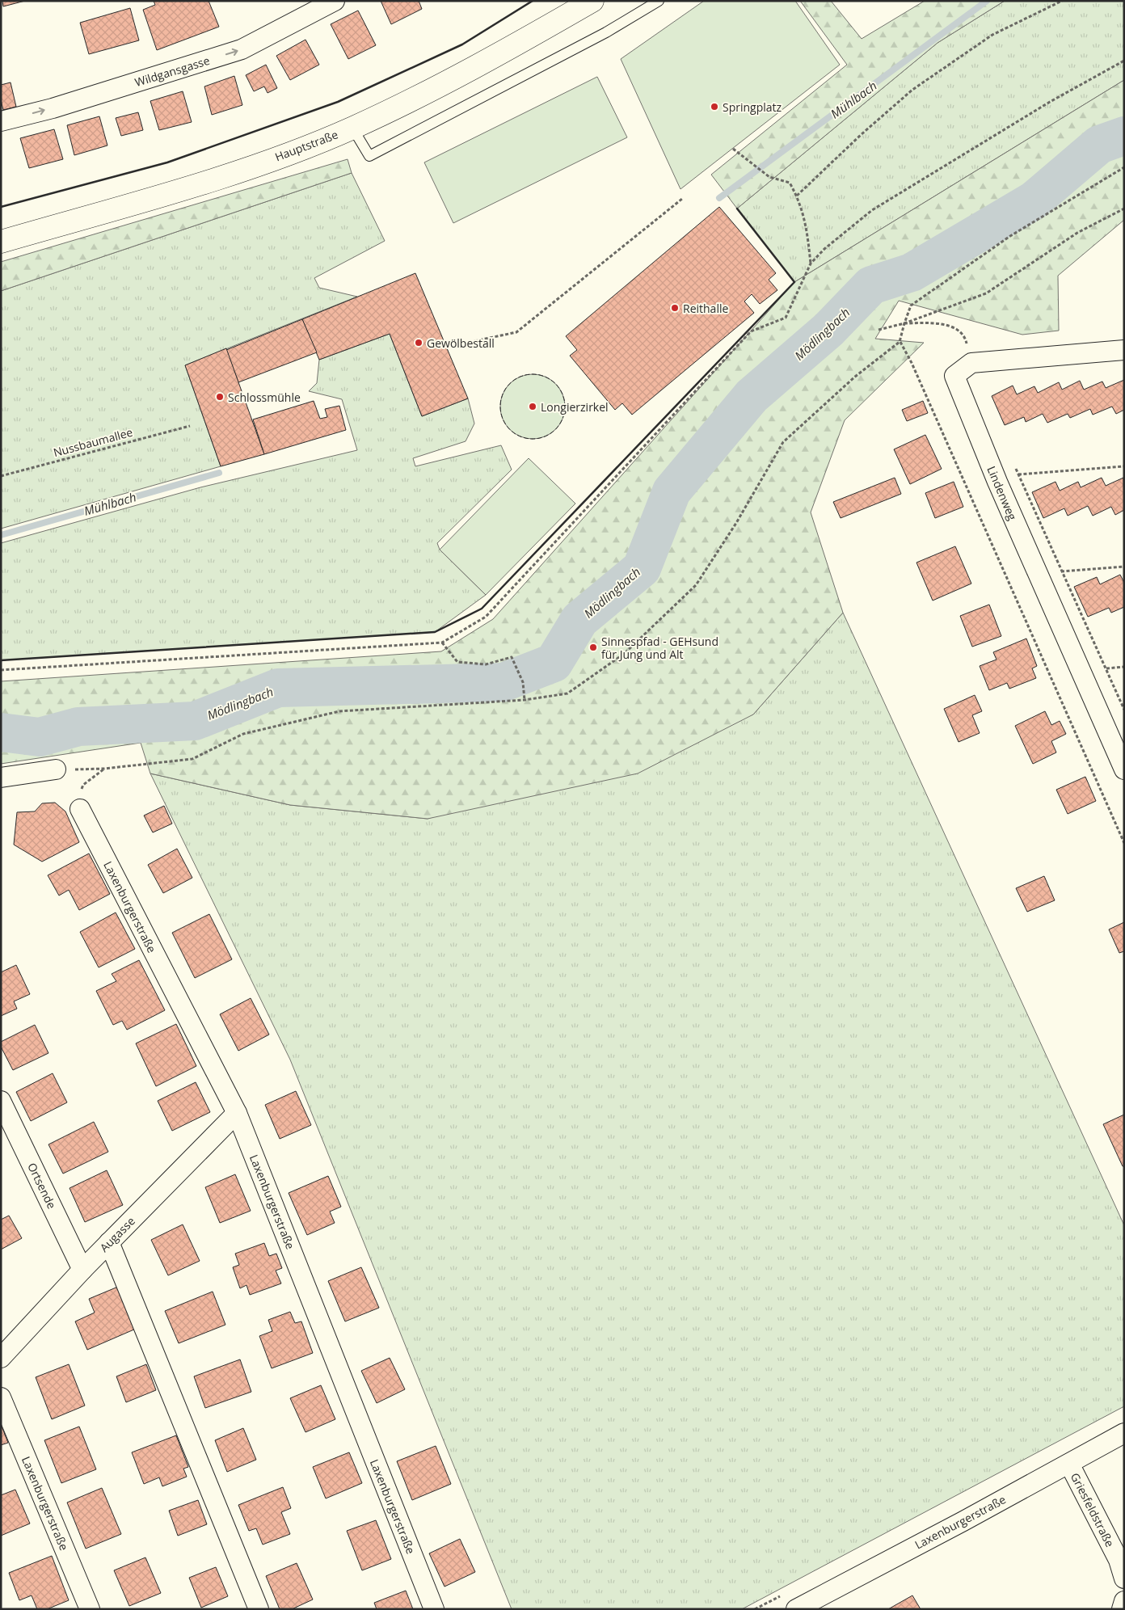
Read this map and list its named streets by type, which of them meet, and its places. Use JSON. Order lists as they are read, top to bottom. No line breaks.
{"streets":{"street":["Wildgansgasse","Hauptstraße","Lindenweg","Laxenburgerstraße","Ortsende","Augasse","Griesfeldstraße"],"path":["Nussbaumallee"]},"crossings":[["Laxenburgerstraße","Augasse"],["Laxenburgerstraße","Griesfeldstraße"],["Ortsende","Augasse"]],"one_way":["Wildgansgasse"],"water":["Mühlbach","Mödlingbach"],"places":["Springplatz","Reithalle","Gewölbestall","Schlossmühle","Longierzirkel","Sinnespfad - GEHsund für Jung und Alt"]}
